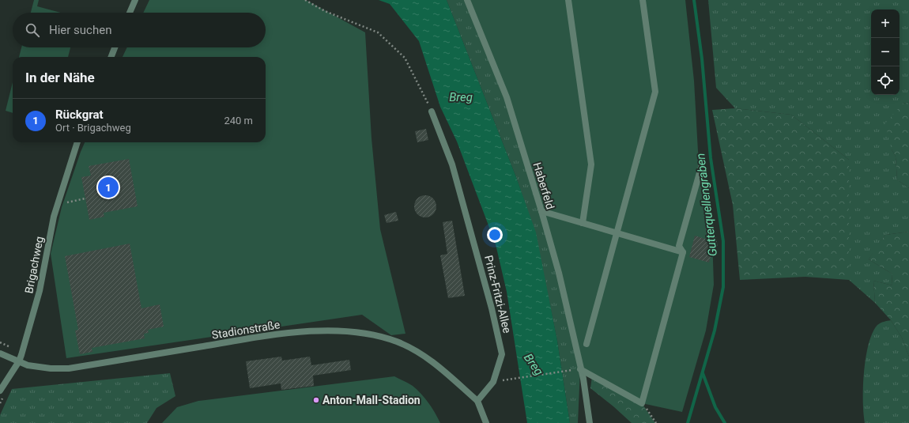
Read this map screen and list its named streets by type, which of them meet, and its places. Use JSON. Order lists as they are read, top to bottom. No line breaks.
{"streets":{"street":["Haberfeld","Brigachweg","Prinz-Fritzi-Allee","Stadionstraße"]},"crossings":[["Brigachweg","Stadionstraße"],["Prinz-Fritzi-Allee","Stadionstraße"]],"water":["Breg","Gutterquellengraben"],"places":["Anton-Mall-Stadion"],"page":{"map_buttons":["+","−"],"search":"Hier suchen","heading":"In der Nähe","list":[{"mark":"1","name":"Rückgrat","note":"Ort · Brigachweg","value":"240 m"}],"pins":"1"}}
